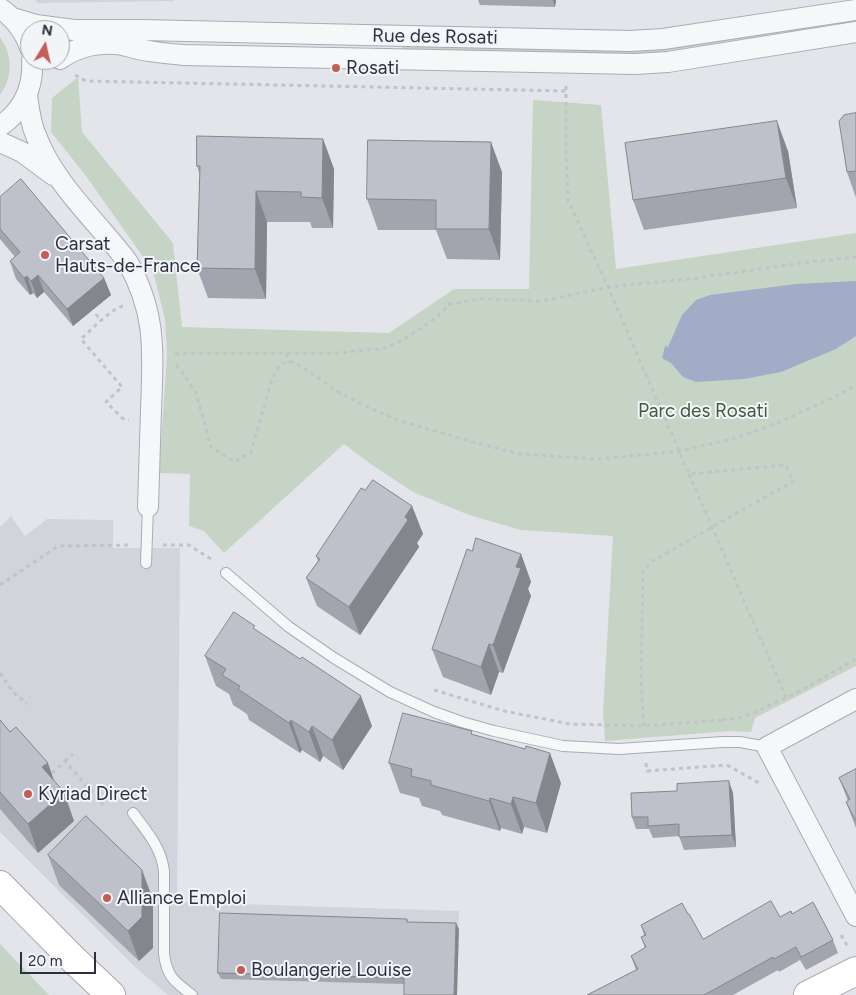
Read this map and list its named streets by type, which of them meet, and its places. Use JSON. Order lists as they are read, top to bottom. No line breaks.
{"streets":{"street":["Rue des Rosati"]},"parks":["Parc des Rosati"],"places":["Rosati","Carsat Hauts-de-France","Kyriad Direct","Alliance Emploi","Boulangerie Louise"],"scale_bar":"20 m","north":"top"}
